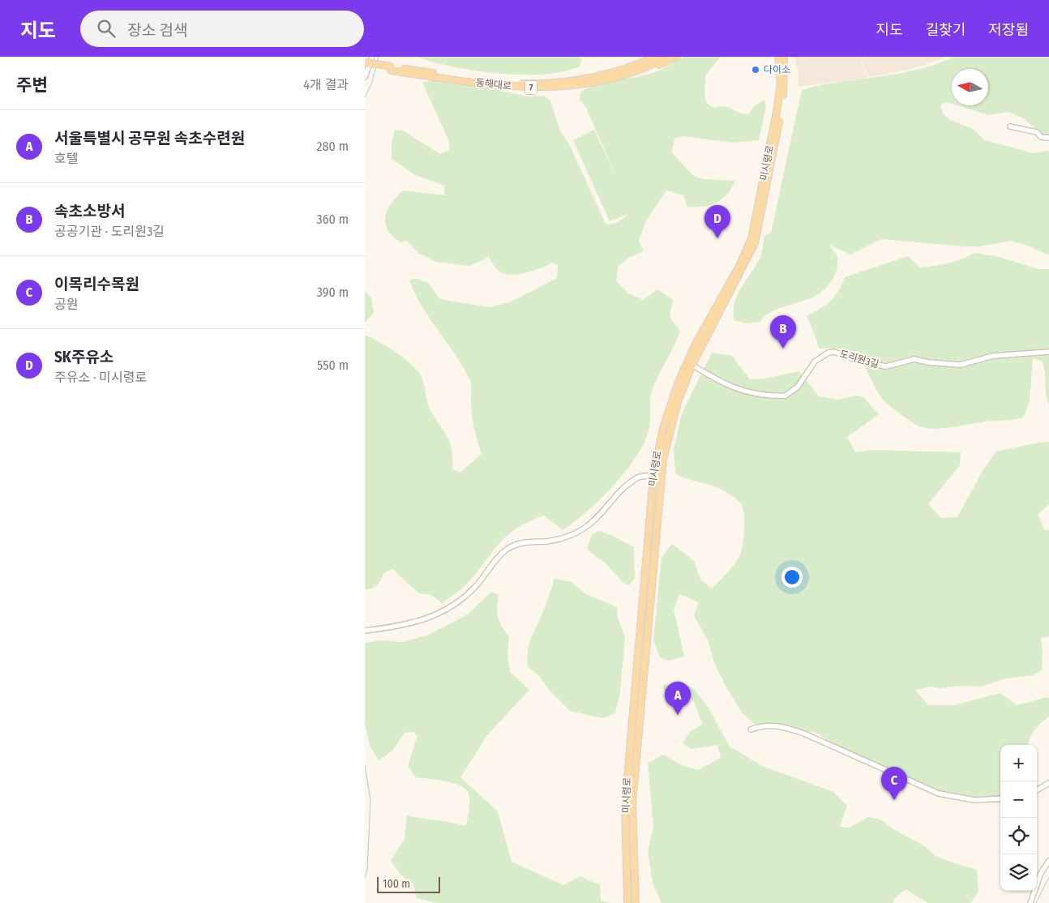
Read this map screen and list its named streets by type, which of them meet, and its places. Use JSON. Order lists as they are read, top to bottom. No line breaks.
{"streets":{"main road":["동해대로","7","미시령로"],"street":["도리원3길"]},"crossings":[["동해대로","7"],["미시령로","도리원3길"]],"places":["다이소"],"scale_bar":"100 m","north":"left","page":{"header":"지도","search":"장소 검색","nav":["지도","길찾기","저장됨"],"heading":["주변","4개 결과"],"list":[{"mark":"A","name":"서울특별시 공무원 속초수련원","note":"호텔","value":"280 m"},{"mark":"B","name":"속초소방서","note":"공공기관 · 도리원3길","value":"360 m"},{"mark":"C","name":"이목리수목원","note":"공원","value":"390 m"},{"mark":"D","name":"SK주유소","note":"주유소 · 미시령로","value":"550 m"}],"pins":["D","B","A","C"],"map_buttons":["+","−"],"scale":"100 m"}}
